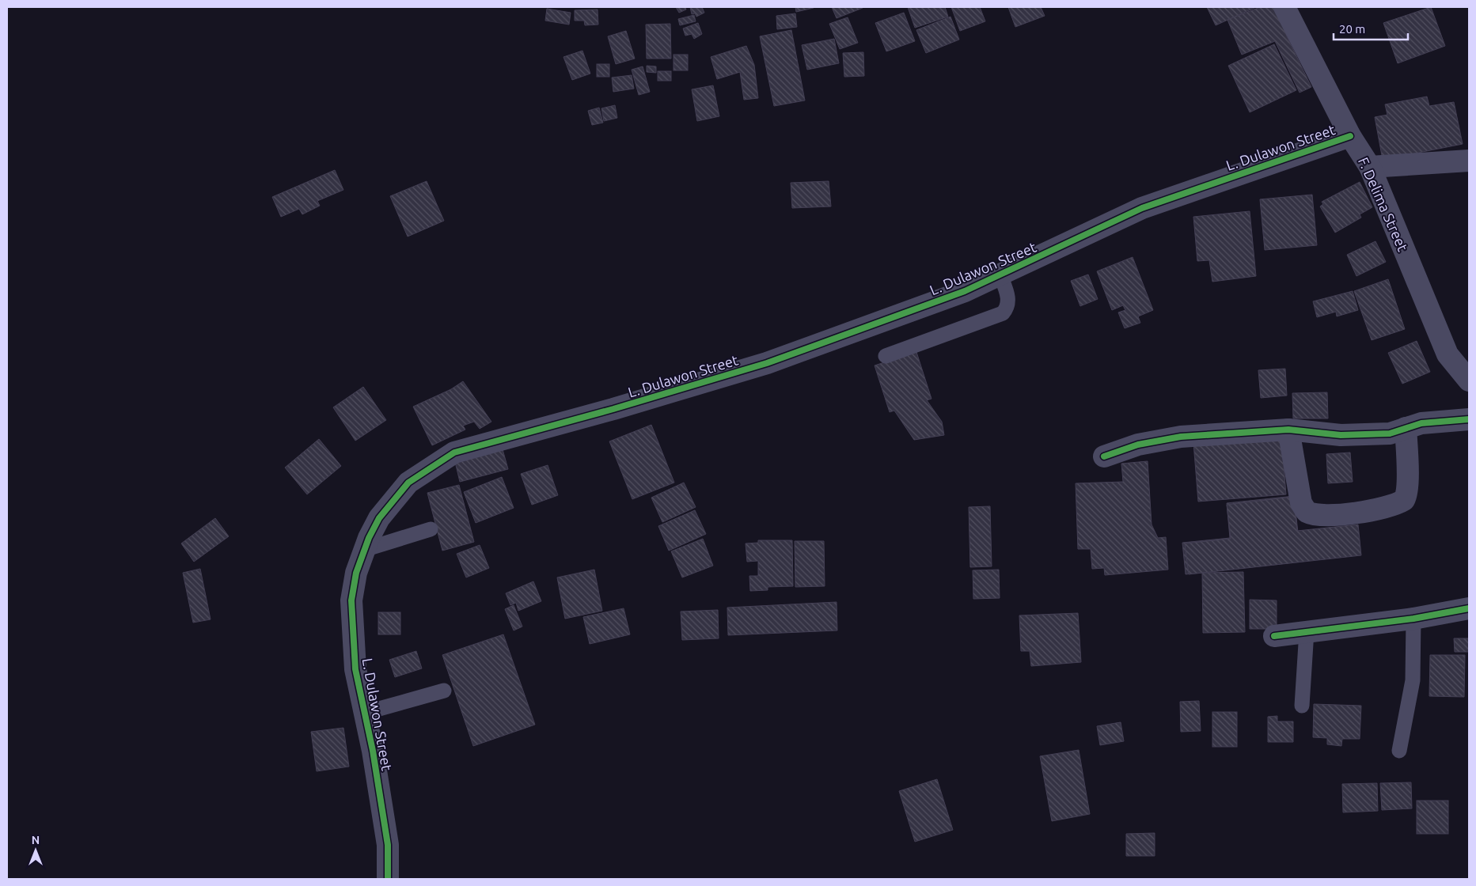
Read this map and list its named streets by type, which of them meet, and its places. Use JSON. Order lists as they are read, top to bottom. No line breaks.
{"streets":{"street":["L. Dulawon Street","F. Delima Street"]},"crossings":[["L. Dulawon Street","F. Delima Street"]],"scale_bar":"20 m","north":"top"}
